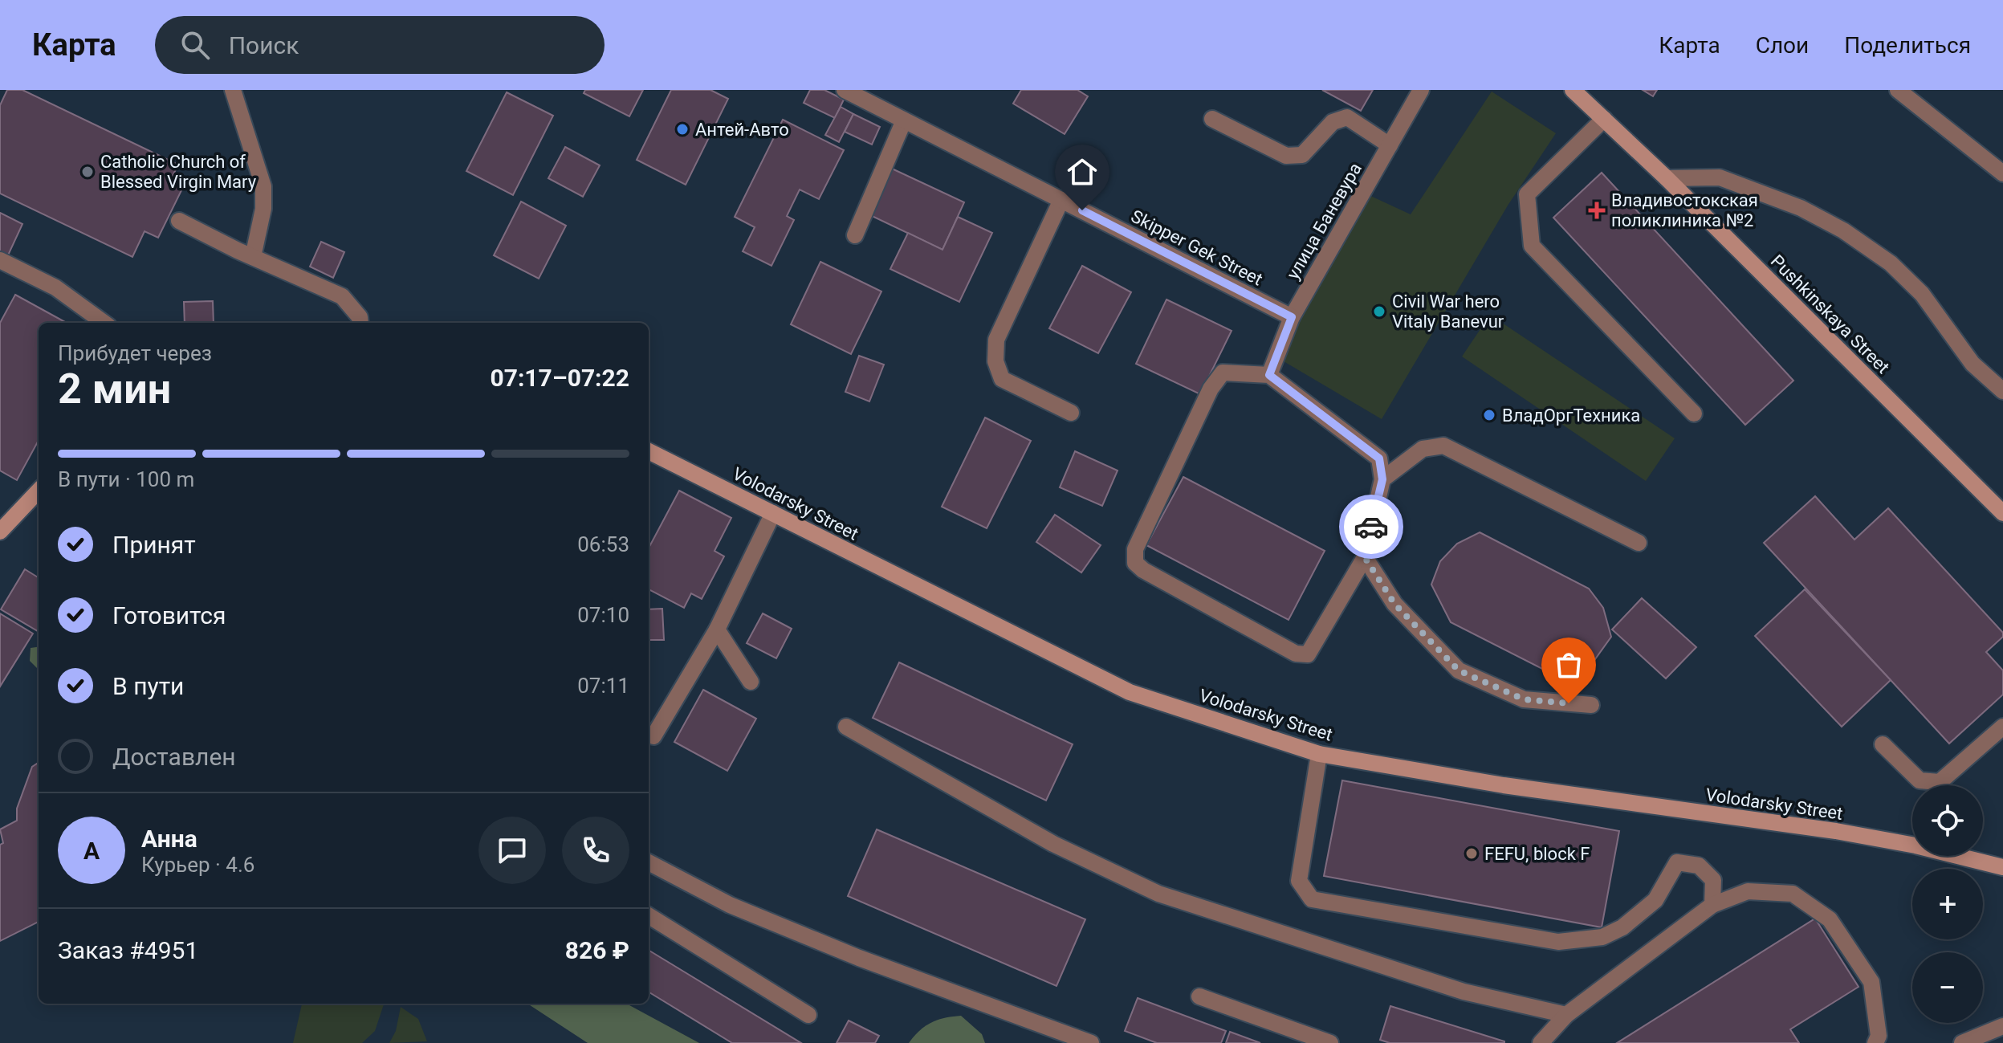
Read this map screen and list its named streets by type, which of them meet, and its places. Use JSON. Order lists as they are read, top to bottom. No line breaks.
{"streets":{"street":["улица Баневура","Skipper Gek Street","Pushkinskaya Street","Volodarsky Street"]},"crossings":[["улица Баневура","Skipper Gek Street"]],"places":{"other":["Антей-Авто","Catholic Church of Blessed Virgin Mary","Civil War hero Vitaly Banevur","ВладОргТехника","FEFU, block F"],"health":["Владивостокская поликлиника №2"]},"page":{"header":"Карта","search":"Поиск","nav":["Карта","Слои","Поделиться"],"heading":["2 мин","Прибудет через","07:17–07:22"],"panel":["Анна","Курьер · 4.6","Заказ #4951","826 ₽"],"bar":"В пути · 100 m","list":[["Принят","06:53"],["Готовится","07:10"],["В пути","07:11"],"Доставлен"],"map_buttons":["+","−"],"round":"А"}}
